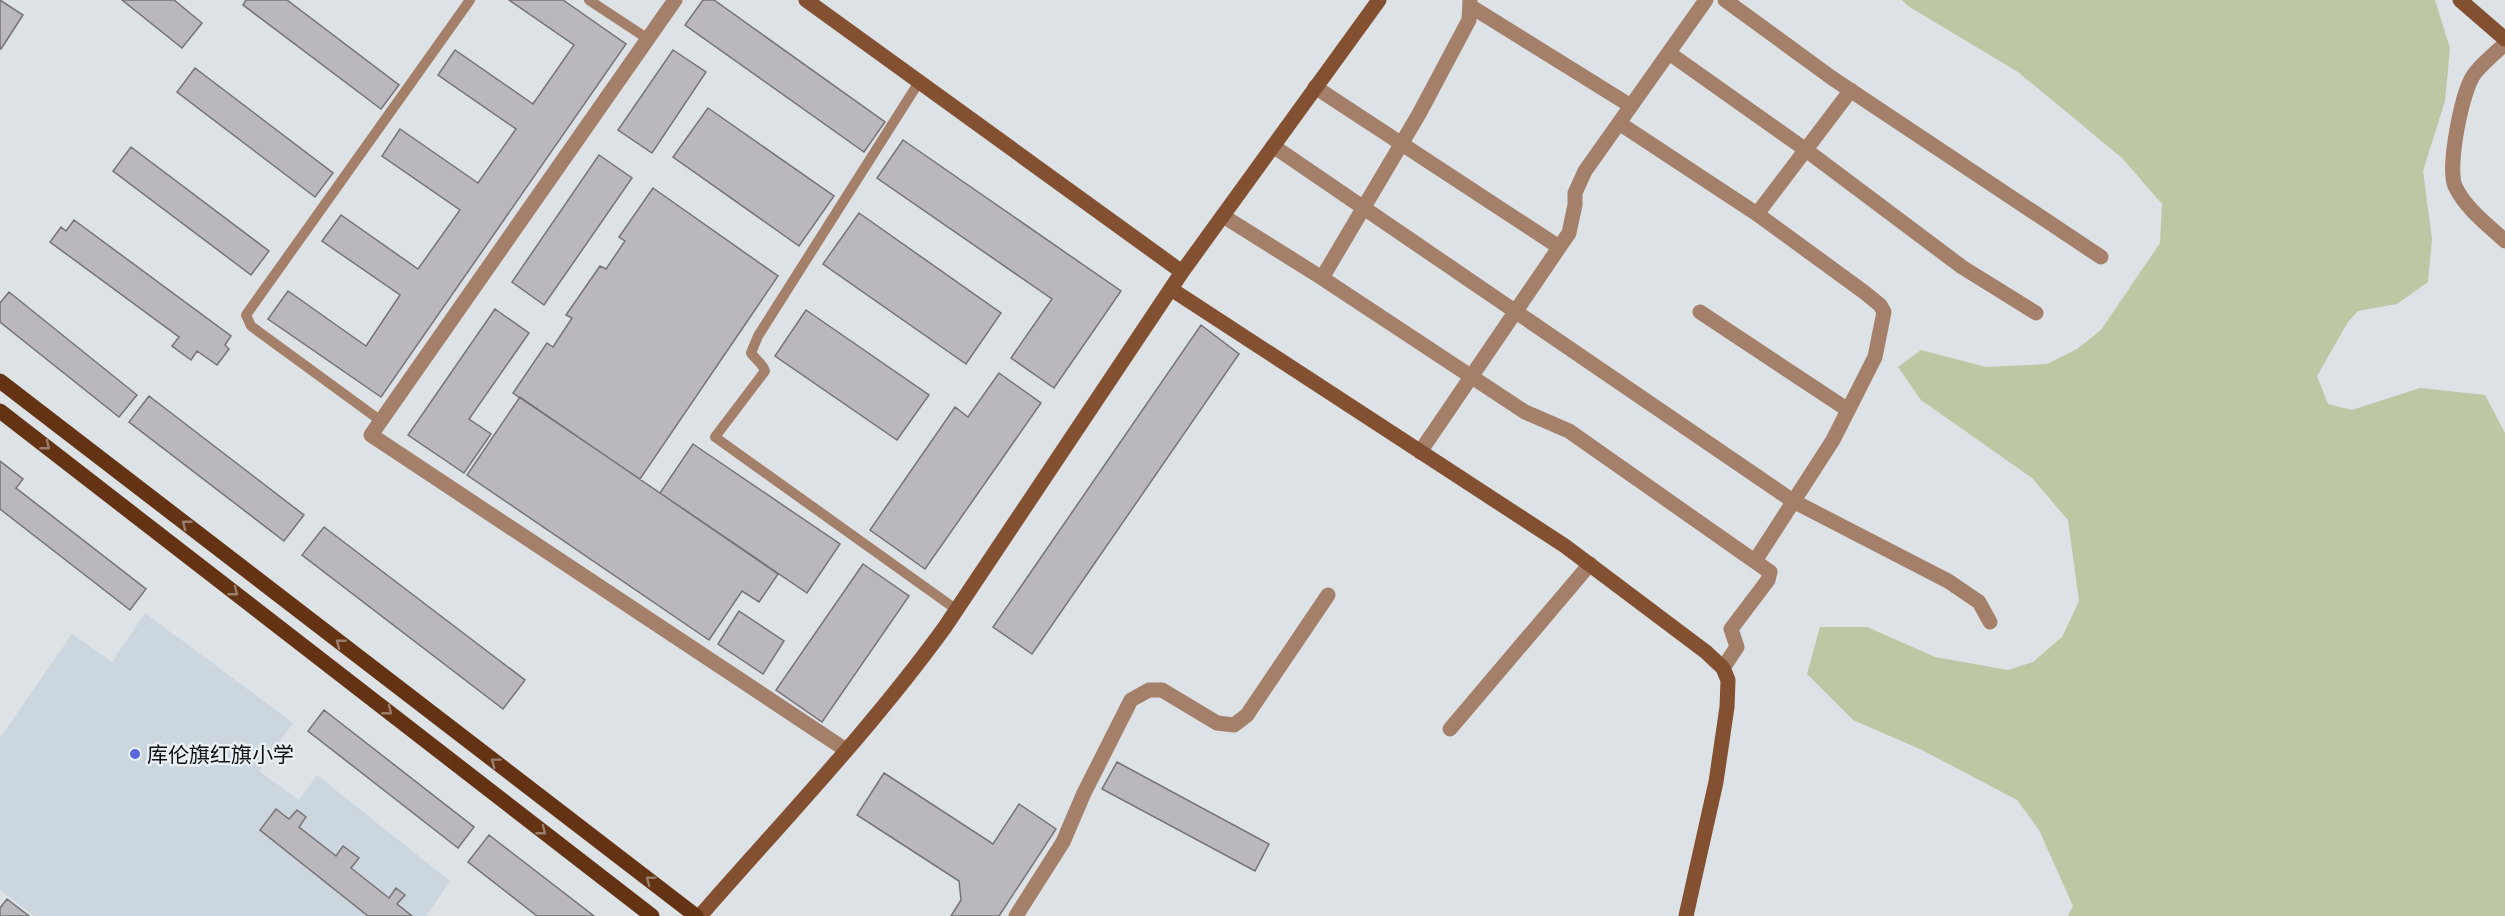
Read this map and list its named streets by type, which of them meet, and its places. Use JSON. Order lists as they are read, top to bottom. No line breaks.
{"places":["库伦旗红旗小学"]}
